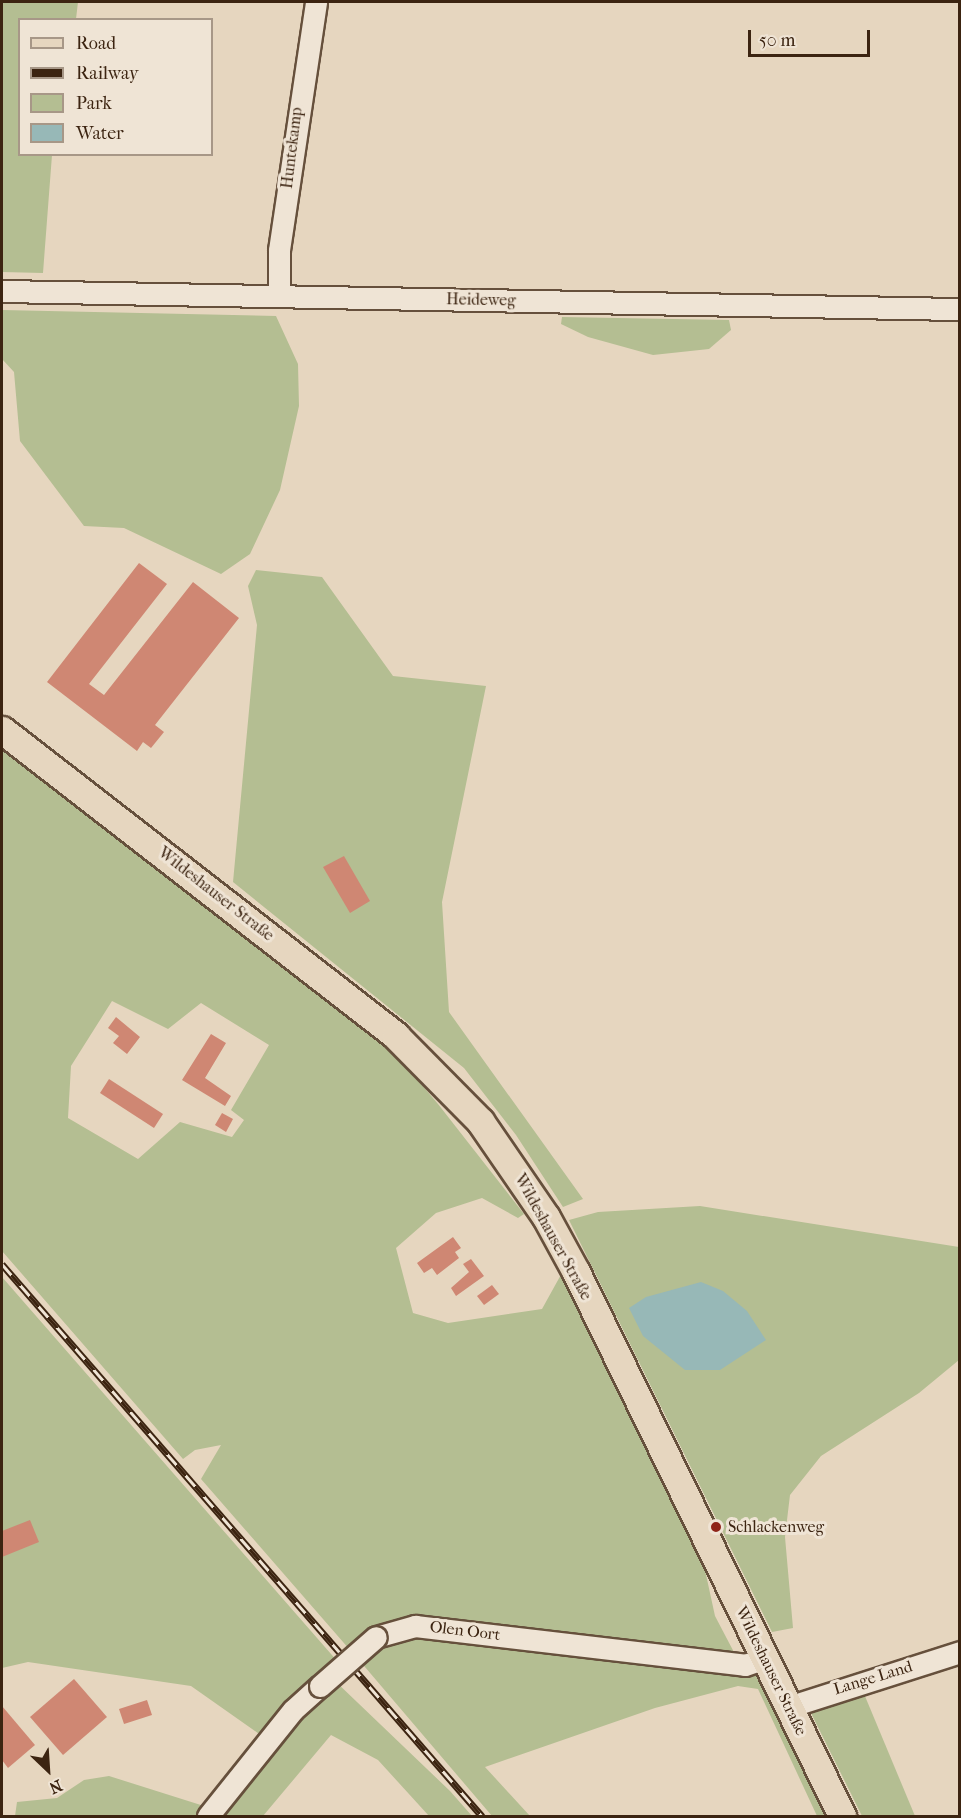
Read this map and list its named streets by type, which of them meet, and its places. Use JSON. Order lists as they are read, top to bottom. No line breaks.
{"streets":{"main road":["Wildeshauser Straße"],"street":["Huntekamp","Heideweg","Olen Oort","Lange Land"]},"crossings":[["Huntekamp","Heideweg"],["Wildeshauser Straße","Olen Oort"],["Wildeshauser Straße","Lange Land"]],"places":["Schlackenweg"],"legend":["Road","Railway","Park","Water"],"scale_bar":"50 m","north":"bottom right"}
